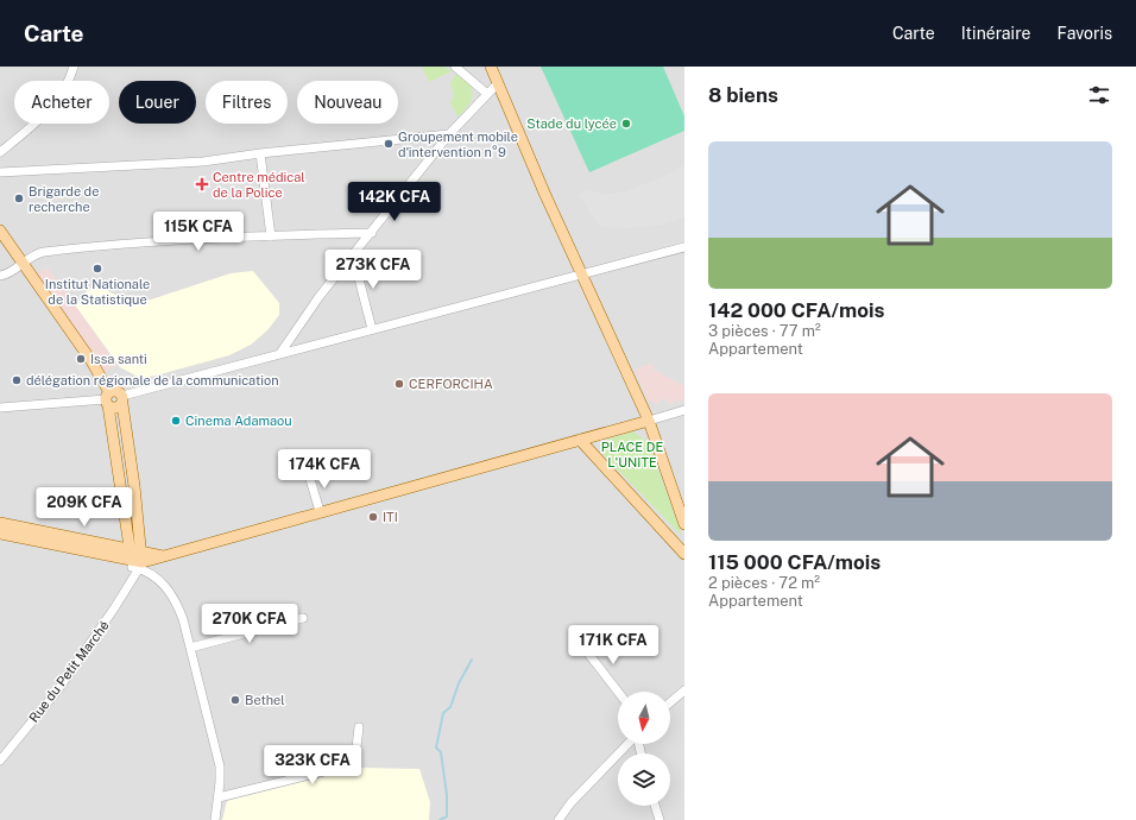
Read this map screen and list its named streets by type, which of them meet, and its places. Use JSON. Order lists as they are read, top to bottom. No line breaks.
{"streets":{"street":["Rue du Petit Marché"]},"parks":["PLACE DE L'UNITE"],"places":{"other":["Stade du lycée","Groupement mobile d'intervention n°9","Brigarde de recherche","Institut Nationale de la Statistique","Issa santi","délégation régionale de la communication","CERFORCIHA","Cinema Adamaou","ITI","Bethel"],"health":["Centre médical de la Police"]},"north":"bottom","page":{"header":"Carte","nav":["Carte","Itinéraire","Favoris"],"heading":"8 biens","chip":["Acheter","Louer","Filtres","Nouveau"],"list":[{"name":"142 000 CFA/mois","note":"3 pièces · 77 m² · Appartement"},{"name":"115 000 CFA/mois","note":"2 pièces · 72 m² · Appartement"}],"price":["142K CFA","115K CFA","273K CFA","174K CFA","209K CFA","270K CFA","171K CFA","323K CFA"]}}
